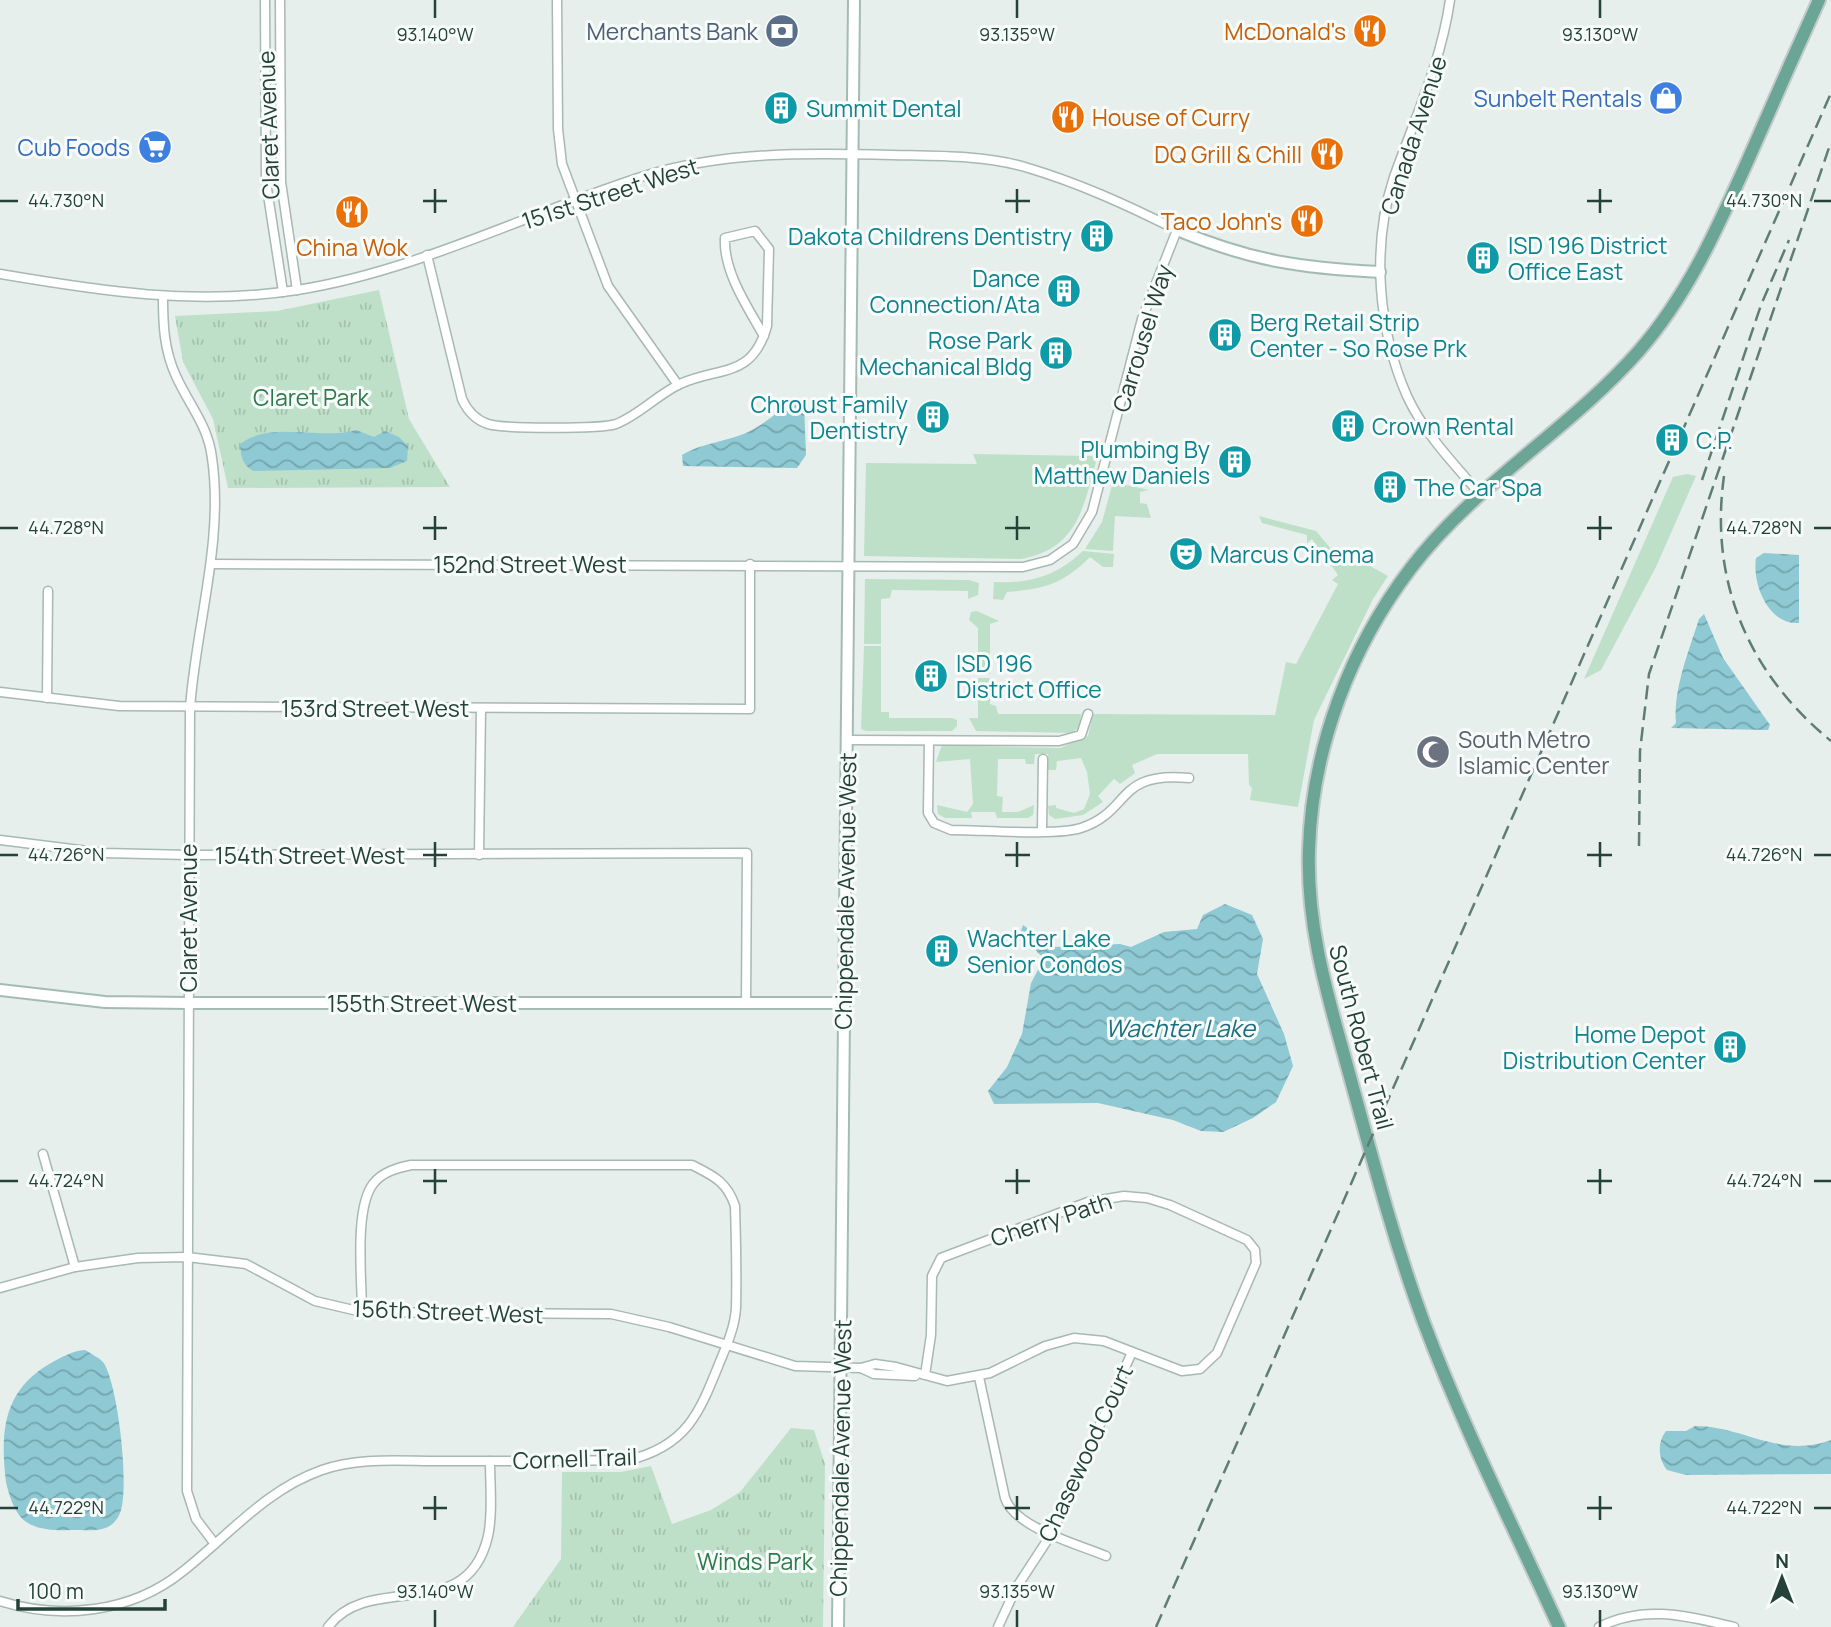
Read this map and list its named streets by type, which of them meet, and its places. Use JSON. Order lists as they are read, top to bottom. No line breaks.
{"streets":{"main road":["South Robert Trail"],"street":["Claret Avenue","Canada Avenue","151st Street West","Carrousel Way","152nd Street West","153rd Street West","154th Street West","Chippendale Avenue West","155th Street West","Cherry Path","156th Street West","Chasewood Court","Cornell Trail"]},"crossings":[["Claret Avenue","151st Street West"],["Claret Avenue","152nd Street West"],["Claret Avenue","153rd Street West"],["Claret Avenue","154th Street West"],["Claret Avenue","155th Street West"],["Claret Avenue","156th Street West"],["Claret Avenue","Cornell Trail"],["Canada Avenue","151st Street West"],["Canada Avenue","South Robert Trail"],["151st Street West","Carrousel Way"],["151st Street West","Chippendale Avenue West"],["Carrousel Way","152nd Street West"],["Carrousel Way","Chippendale Avenue West"],["152nd Street West","153rd Street West"],["152nd Street West","Chippendale Avenue West"],["154th Street West","155th Street West"],["Chippendale Avenue West","155th Street West"],["Chippendale Avenue West","156th Street West"],["Cherry Path","156th Street West"],["156th Street West","Chasewood Court"],["156th Street West","Cornell Trail"]],"water":["Wachter Lake"],"parks":["Claret Park","Winds Park"],"places":{"bank":["Merchants Bank"],"restaurant":["McDonald's","House of Curry","DQ Grill & Chill","China Wok","Taco John's"],"shop":["Sunbelt Rentals"],"building":["Summit Dental","Dakota Childrens Dentistry","ISD 196 District Office East","Dance Connection/Ata","Berg Retail Strip Center - So Rose Prk","Rose Park Mechanical Bldg","Chroust Family Dentistry","Crown Rental","C.P.","Plumbing By Matthew Daniels","The Car Spa","ISD 196 District Office","Wachter Lake Senior Condos","Home Depot Distribution Center"],"supermarket":["Cub Foods"],"theatre":["Marcus Cinema"],"mosque":["South Metro Islamic Center"]},"scale_bar":"100 m","north":"top","coordinates":["93.140°W","93.135°W","93.130°W","44.730°N","44.728°N","44.726°N","44.724°N","44.722°N"]}
